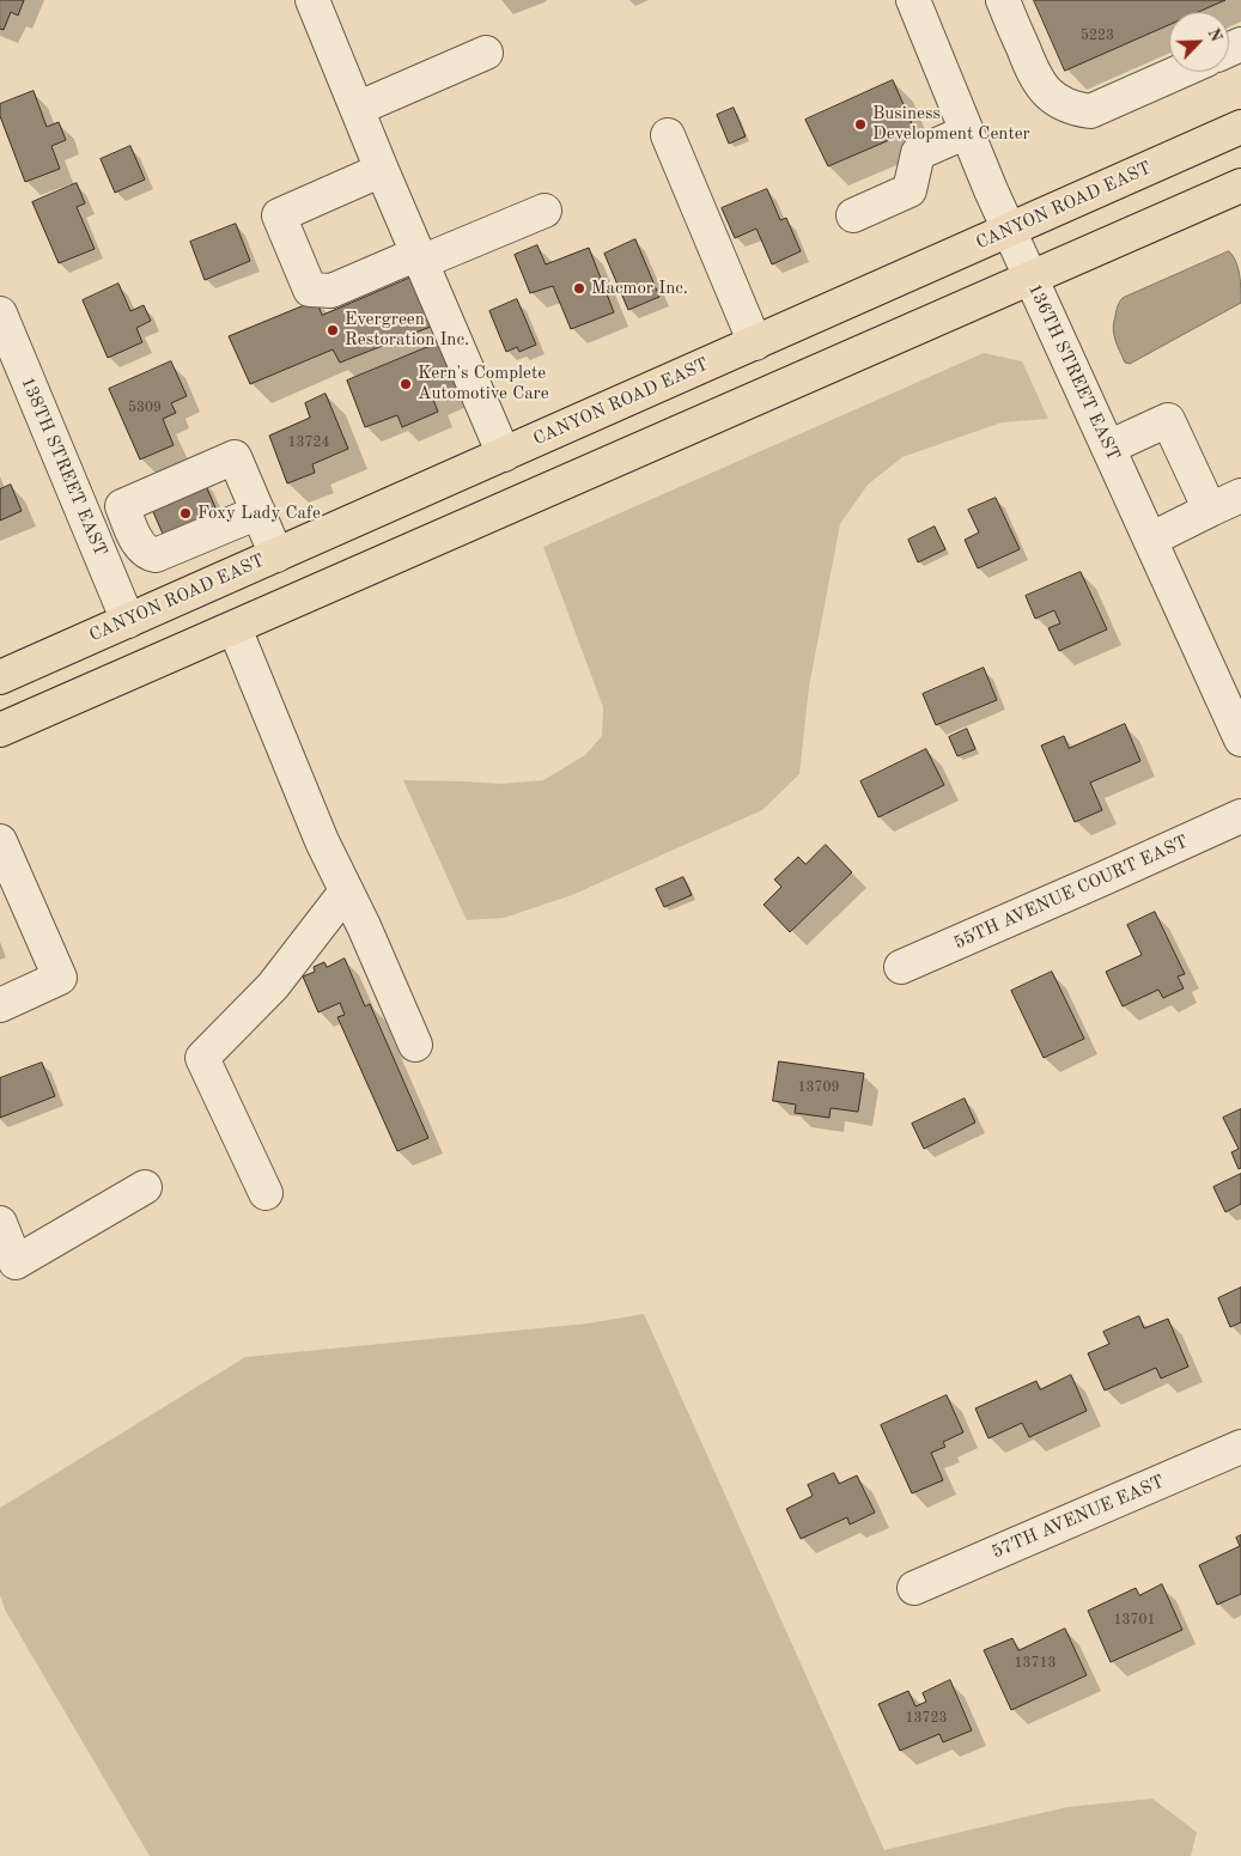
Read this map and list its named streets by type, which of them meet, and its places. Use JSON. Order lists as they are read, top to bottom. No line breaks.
{"streets":{"main road":["CANYON ROAD EAST"],"street":["136TH STREET EAST","138TH STREET EAST","55TH AVENUE COURT EAST","57TH AVENUE EAST"]},"crossings":[["CANYON ROAD EAST","136TH STREET EAST"],["CANYON ROAD EAST","138TH STREET EAST"]],"places":["Business Development Center","Macmor Inc.","Evergreen Restoration Inc.","Kern's Complete Automotive Care","Foxy Lady Cafe"],"house_numbers":["5223","5309","13724","13709","13701","13713","13723"],"north":"top right"}
